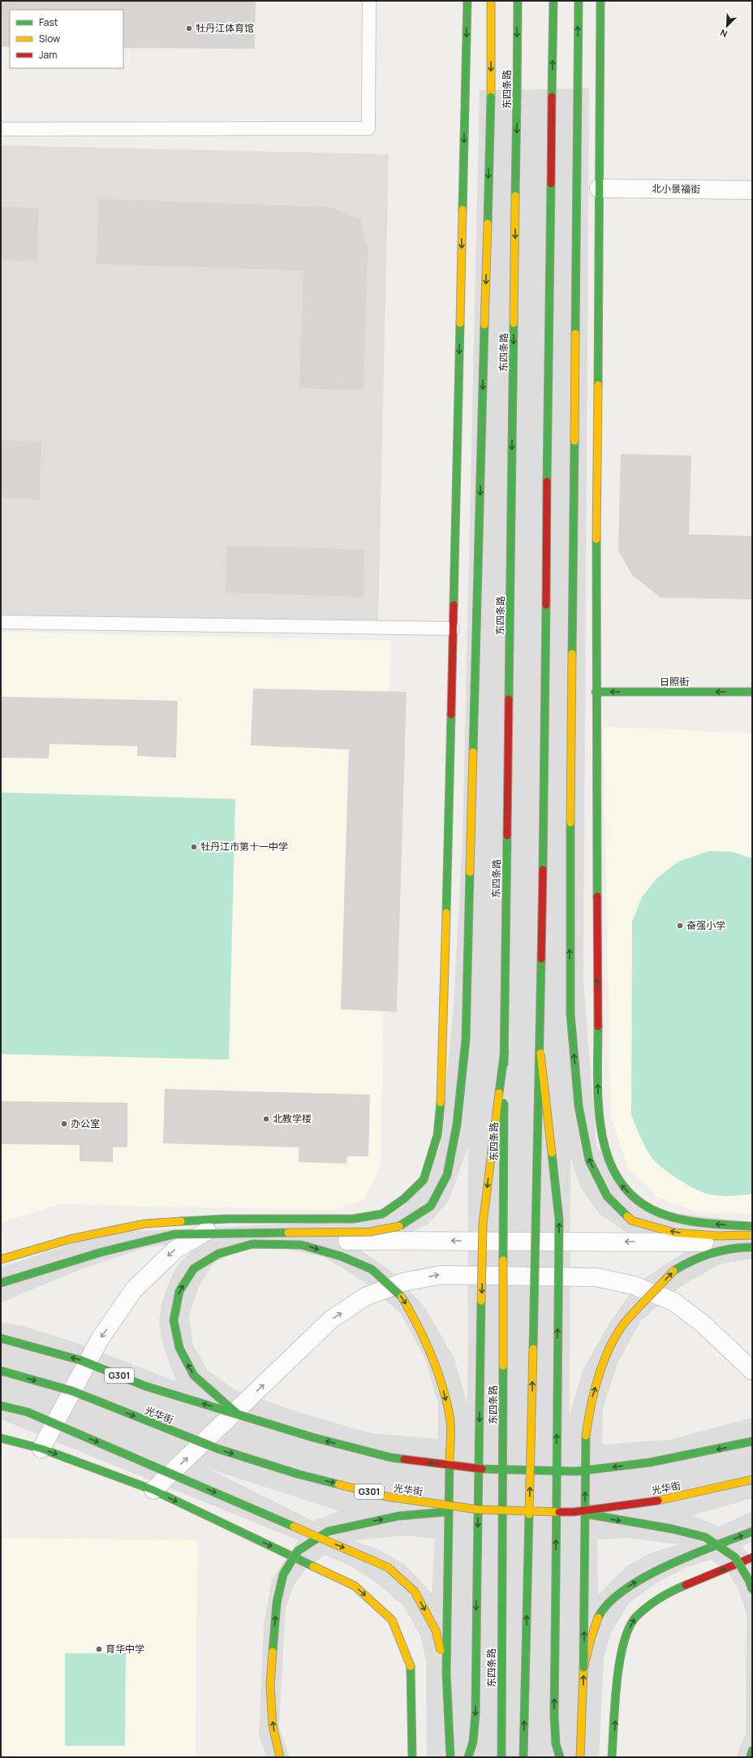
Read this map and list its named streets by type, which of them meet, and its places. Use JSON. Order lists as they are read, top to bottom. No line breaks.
{"streets":{"main road":["东四条路","日照街","G301","光华街"],"street":["北小景福街"]},"one_way":["日照街"],"places":["牡丹江体育馆","牡丹江市第十一中学","奋强小学","北教学楼","办公室","育华中学"],"legend":["Fast","Slow","Jam"],"north":"bottom left"}
